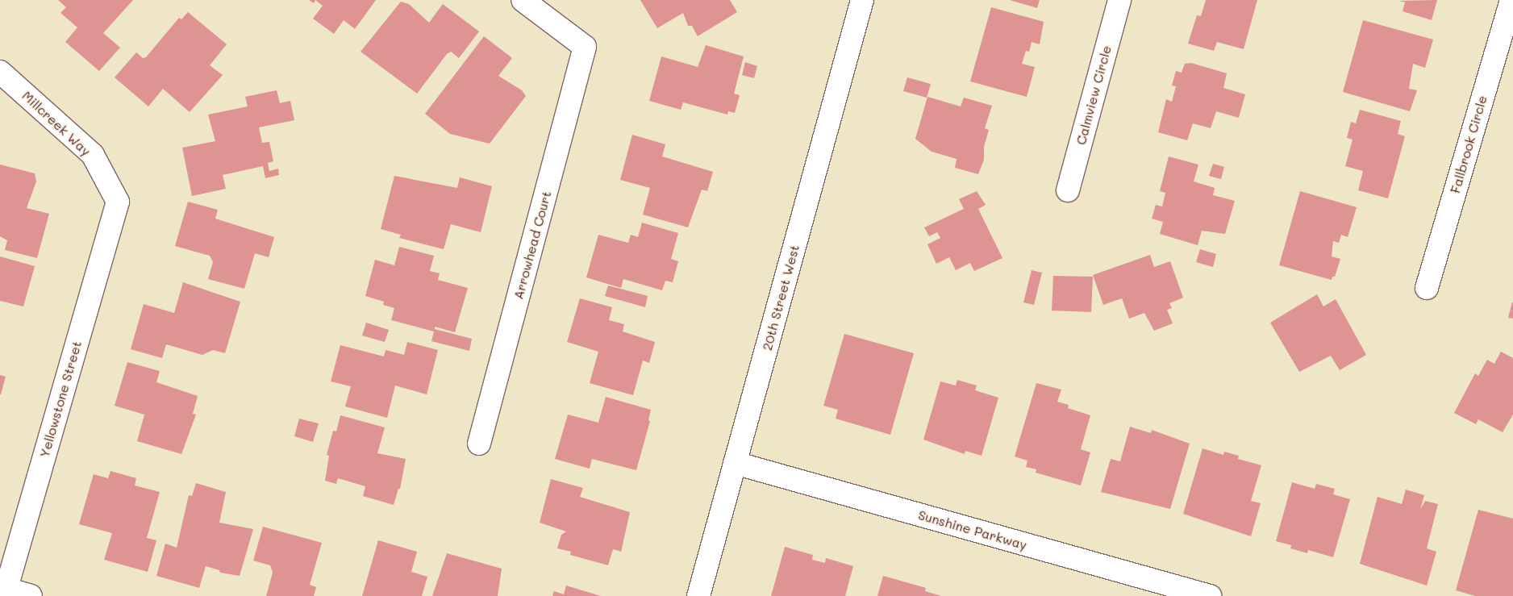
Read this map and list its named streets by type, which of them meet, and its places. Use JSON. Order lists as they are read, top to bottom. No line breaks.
{"streets":{"street":["Calmview Circle","Millcreek Way","Fallbrook Circle","Arrowhead Court","20th Street West","Yellowstone Street","Sunshine Parkway"]},"crossings":[["Millcreek Way","Yellowstone Street"],["20th Street West","Sunshine Parkway"]]}
